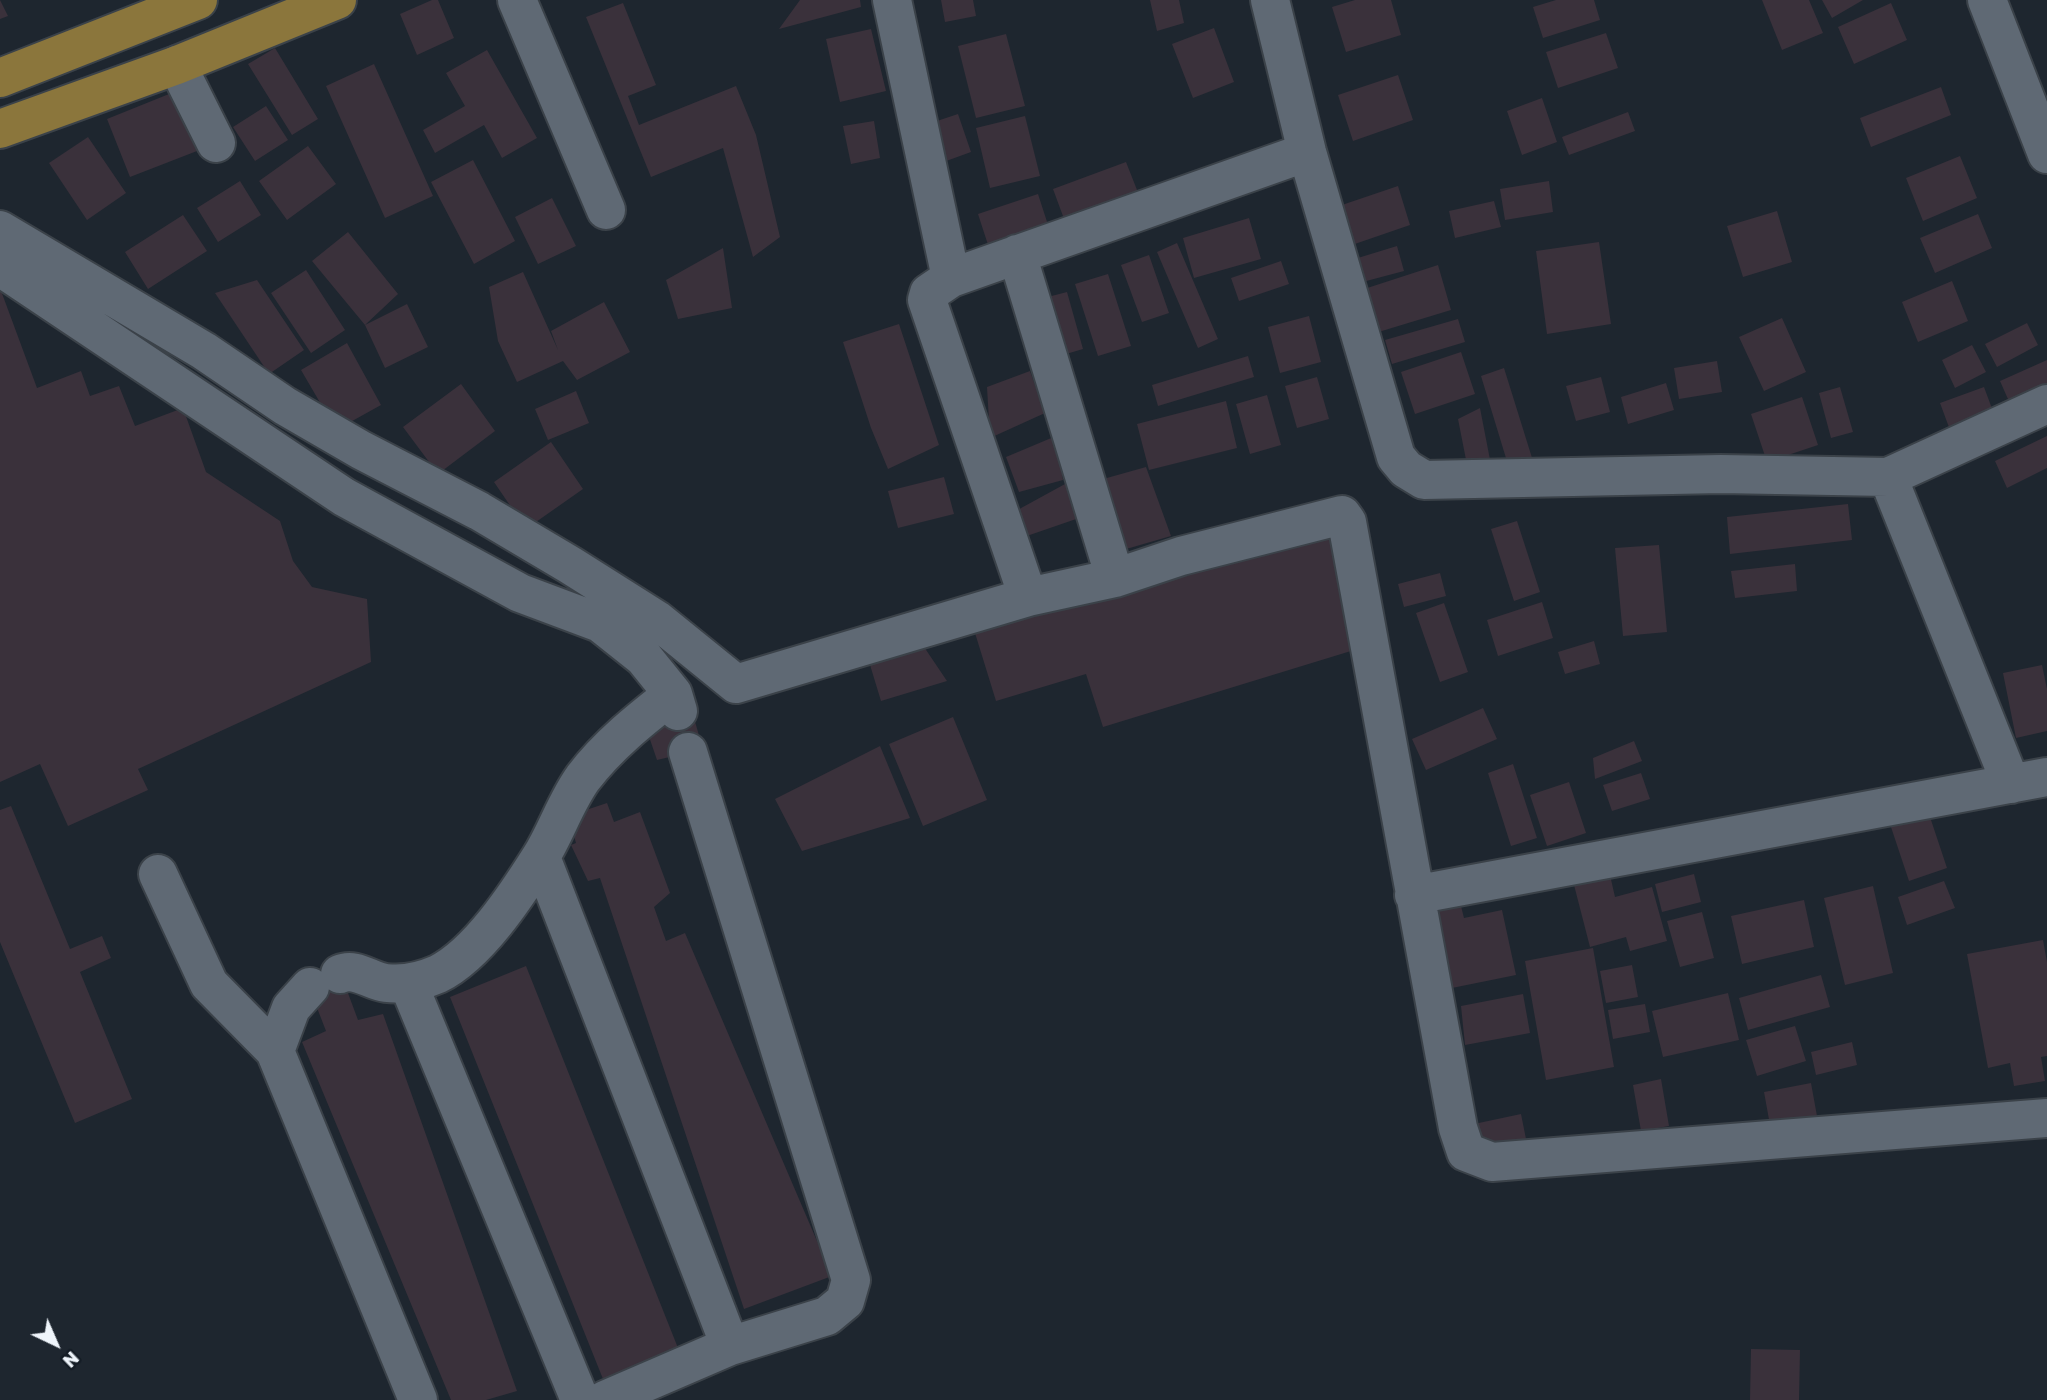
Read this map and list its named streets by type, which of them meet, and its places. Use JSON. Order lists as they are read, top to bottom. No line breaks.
{"north":"bottom right"}
